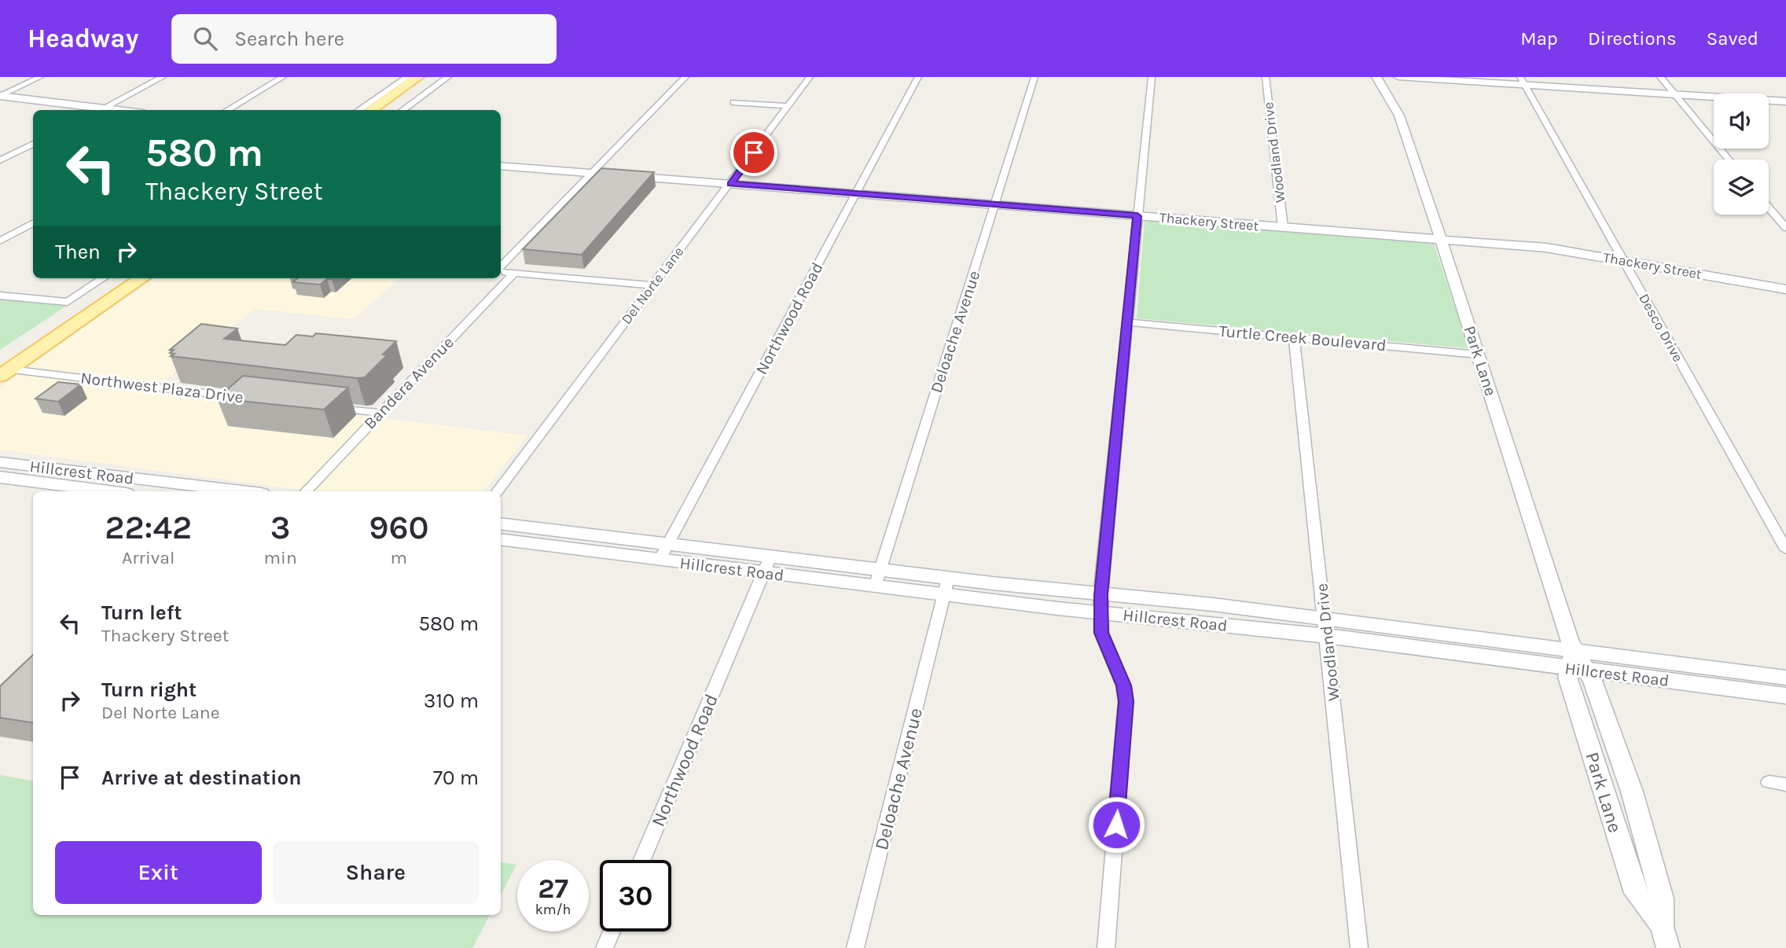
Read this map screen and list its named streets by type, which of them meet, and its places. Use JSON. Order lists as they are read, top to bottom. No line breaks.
{"streets":{"main road":["Hillcrest Road"],"street":["Woodland Drive","Thackery Street","Del Norte Lane","Northwood Road","Desco Drive","Deloache Avenue","Turtle Creek Boulevard","Park Lane","Bandera Avenue","Northwest Plaza Drive"]},"crossings":[["Woodland Drive","Thackery Street"],["Woodland Drive","Turtle Creek Boulevard"],["Woodland Drive","Hillcrest Road"],["Thackery Street","Del Norte Lane"],["Thackery Street","Northwood Road"],["Thackery Street","Desco Drive"],["Thackery Street","Deloache Avenue"],["Thackery Street","Park Lane"],["Northwood Road","Hillcrest Road"],["Deloache Avenue","Hillcrest Road"],["Turtle Creek Boulevard","Park Lane"],["Park Lane","Hillcrest Road"]],"page":{"header":"Headway","search":"Search here","nav":["Map","Directions","Saved"],"turn":["580 m","Thackery Street"],"then":"Then","eta":["22:42","Arrival","3","min","960","m"],"list":[{"name":"Turn left","note":"Thackery Street","value":"580 m"},{"name":"Turn right","note":"Del Norte Lane","value":"310 m"},{"name":"Arrive at destination","value":"70 m"}],"buttons":["Exit","Share"],"speed":"27 km/h","limit":"30"}}
